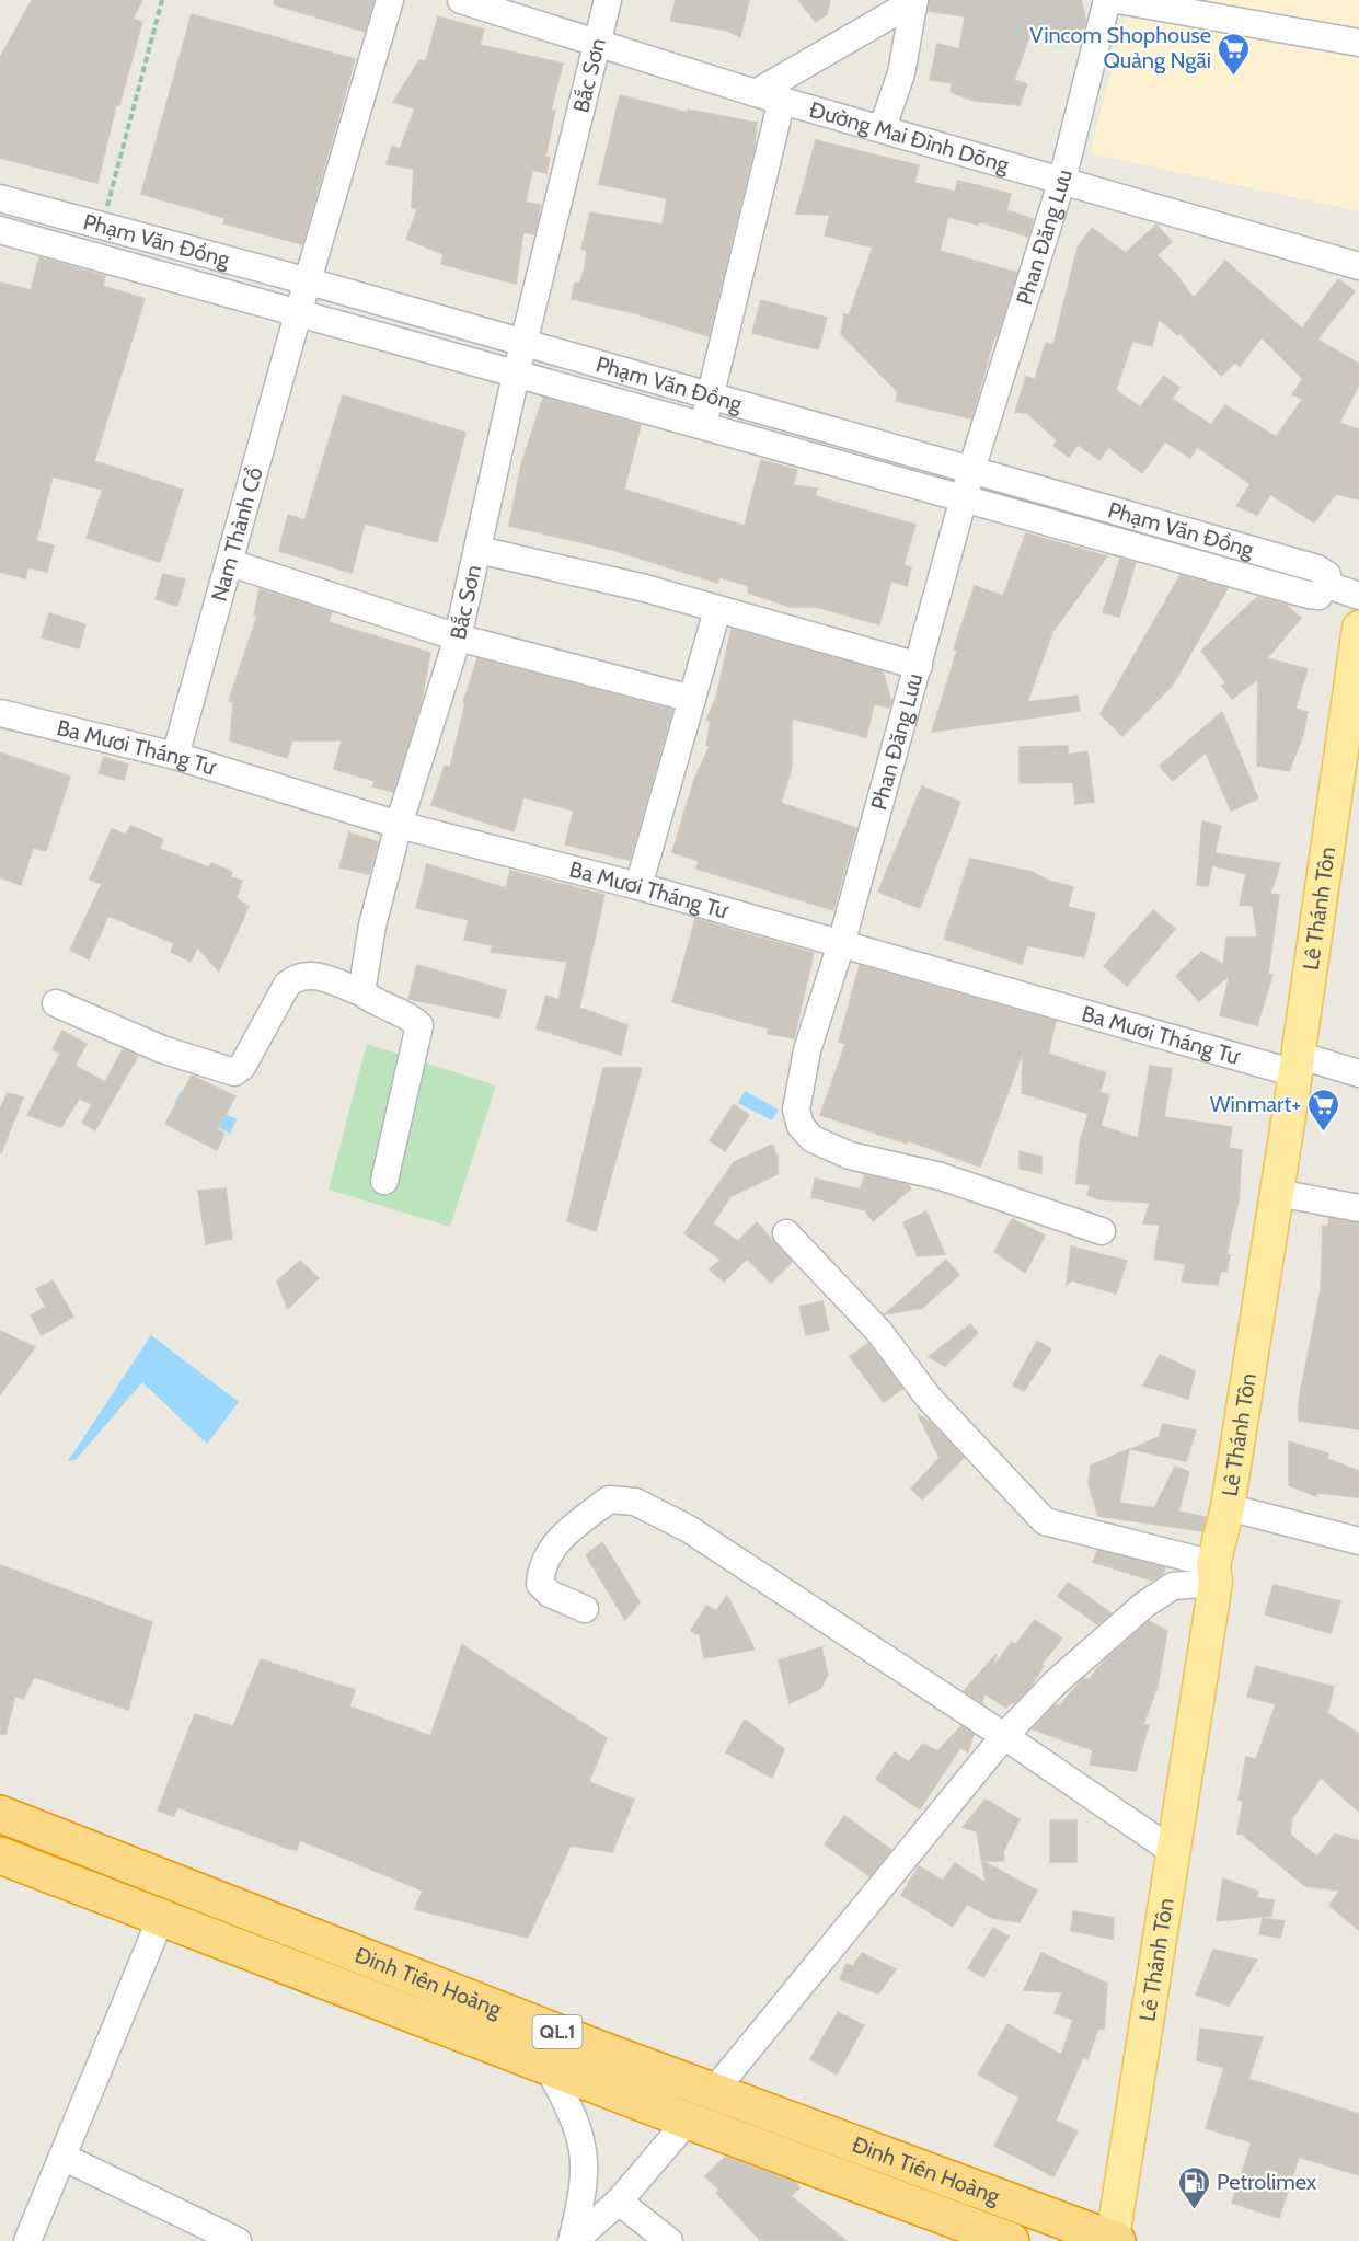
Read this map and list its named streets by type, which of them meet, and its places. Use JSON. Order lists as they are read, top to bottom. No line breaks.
{"streets":{"highway":["Đinh Tiên Hoàng","QL.1"],"main road":["Lê Thánh Tôn"],"street":["Bắc Sơn","Đường Mai Đình Dõng","Phan Đăng Lưu","Phạm Văn Đồng","Nam Thành Cổ","Ba Mươi Tháng Tư"]},"crossings":[["Bắc Sơn","Đường Mai Đình Dõng"],["Bắc Sơn","Phạm Văn Đồng"],["Bắc Sơn","Ba Mươi Tháng Tư"],["Đường Mai Đình Dõng","Phan Đăng Lưu"],["Phan Đăng Lưu","Phạm Văn Đồng"],["Phan Đăng Lưu","Ba Mươi Tháng Tư"],["Phạm Văn Đồng","Nam Thành Cổ"],["Nam Thành Cổ","Ba Mươi Tháng Tư"],["Ba Mươi Tháng Tư","Lê Thánh Tôn"],["Lê Thánh Tôn","Đinh Tiên Hoàng"]],"places":{"supermarket":["Vincom Shophouse Quảng Ngãi","Winmart+"],"fuel station":["Petrolimex"]}}
